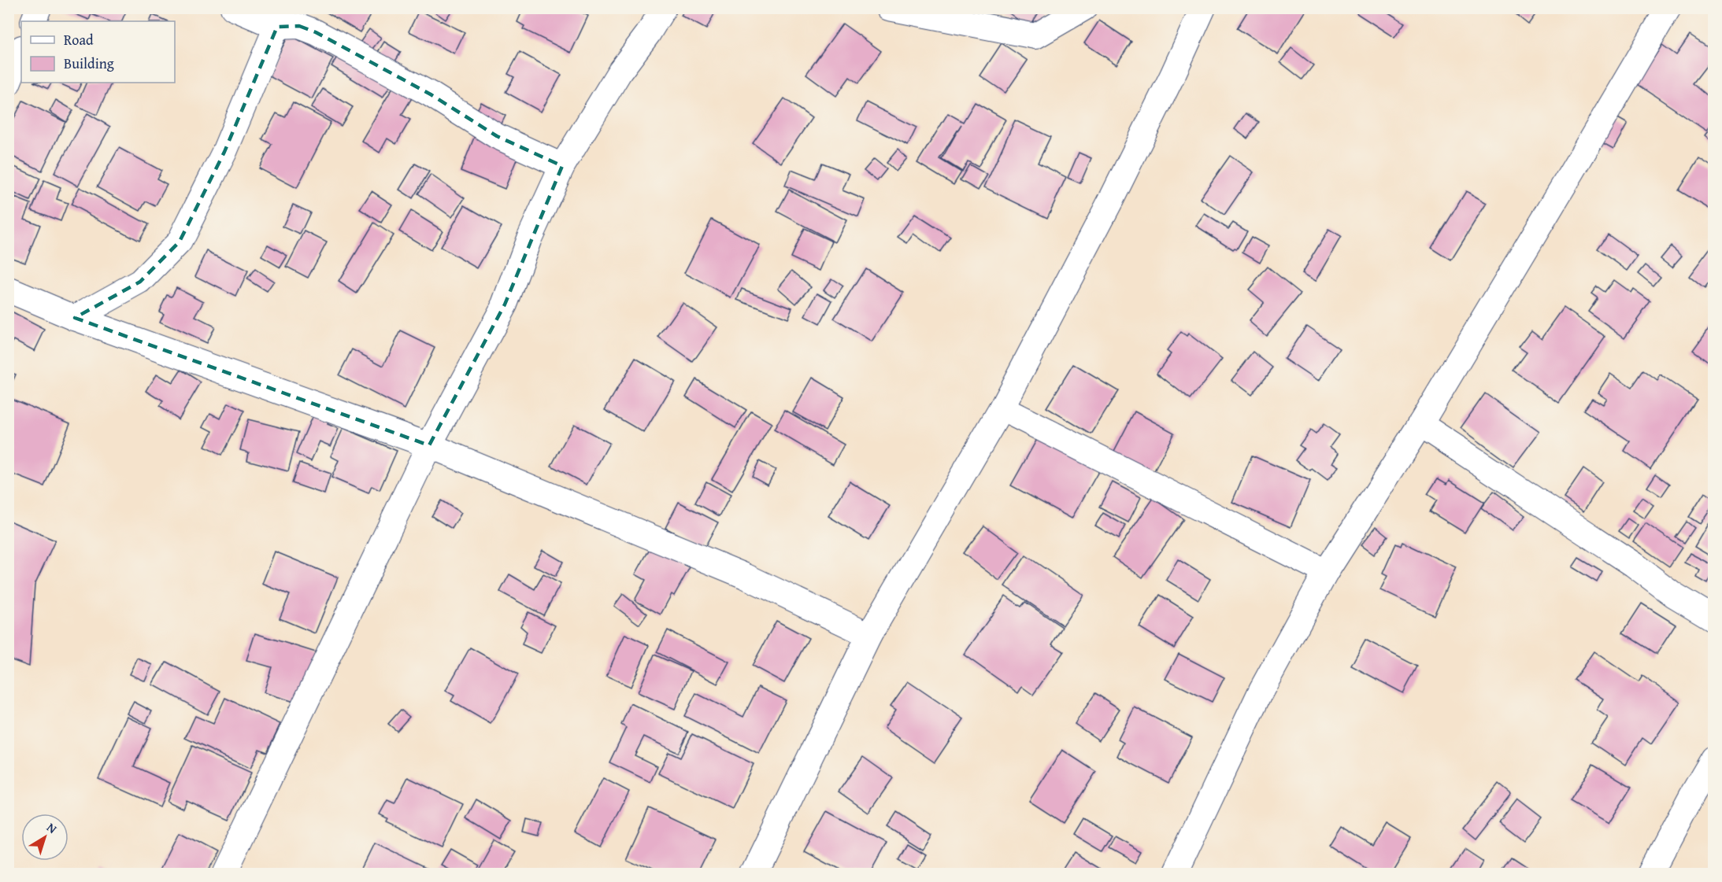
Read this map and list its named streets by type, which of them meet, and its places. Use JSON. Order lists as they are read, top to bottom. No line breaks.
{"legend":["Road","Building"],"north":"top right"}
